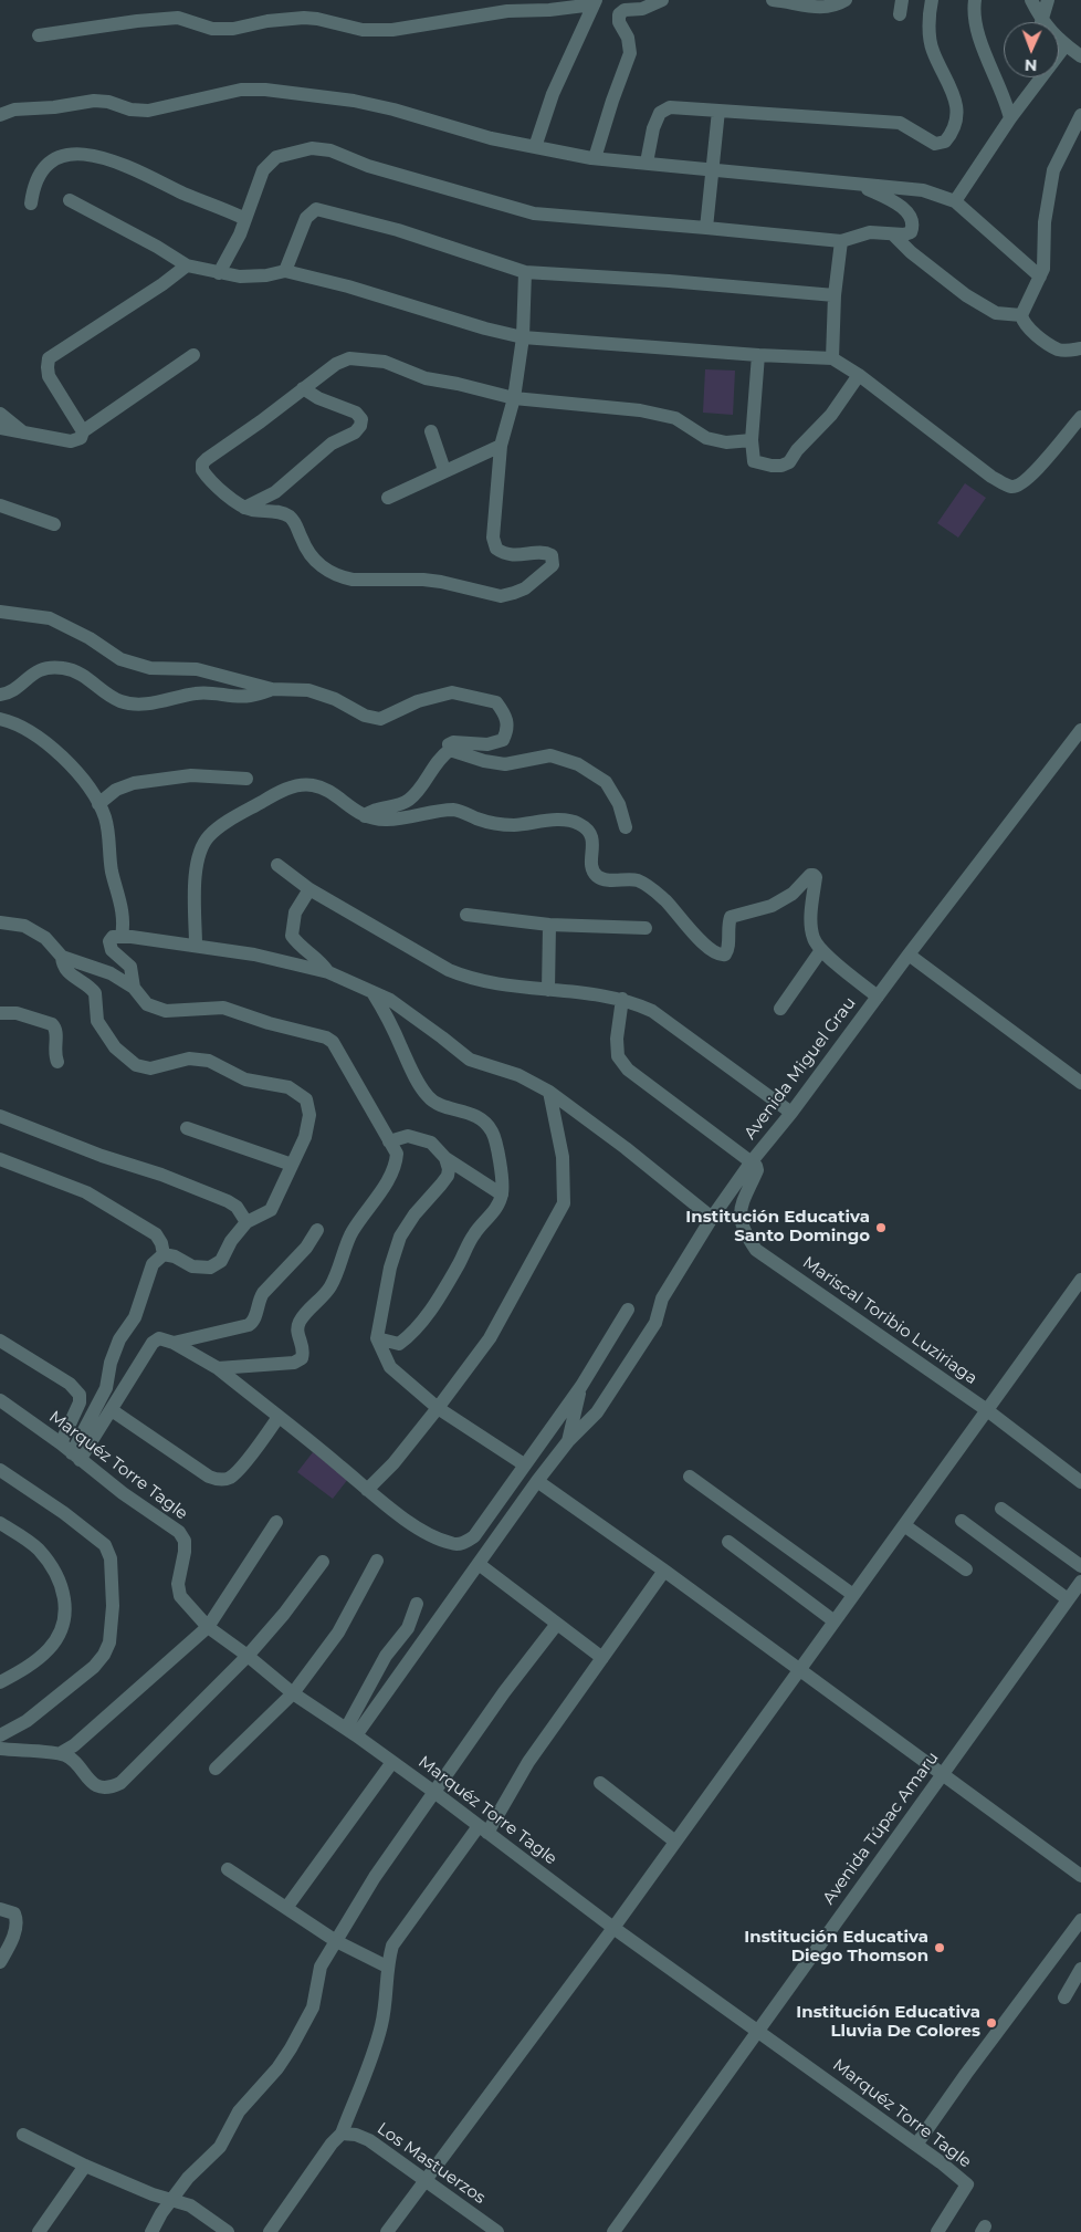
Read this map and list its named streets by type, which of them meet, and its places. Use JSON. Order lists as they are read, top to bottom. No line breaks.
{"streets":{"street":["Avenida Miguel Grau","Mariscal Toribio Luziriaga","Marquéz Torre Tagle","Avenida Túpac Amaru","Los Mastuerzos"]},"crossings":[["Avenida Miguel Grau","Mariscal Toribio Luziriaga"],["Avenida Miguel Grau","Marquéz Torre Tagle"],["Marquéz Torre Tagle","Avenida Túpac Amaru"]],"places":["Institución Educativa Santo Domingo","Institución Educativa Diego Thomson","Institución Educativa Lluvia De Colores"],"north":"bottom"}
